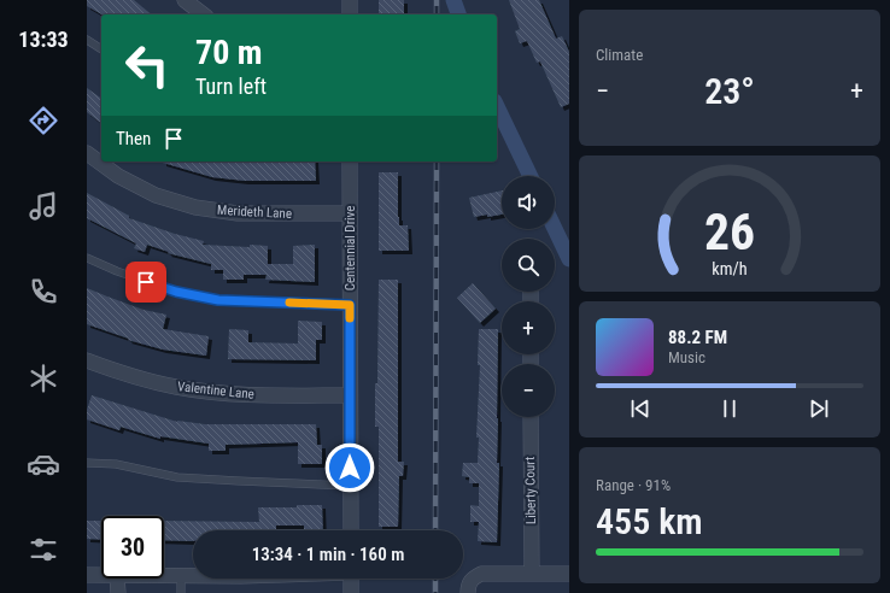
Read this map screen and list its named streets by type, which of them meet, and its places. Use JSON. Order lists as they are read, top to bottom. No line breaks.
{"streets":{"street":["Merideth Lane","Centennial Drive","Valentine Lane","Liberty Court"]},"crossings":[["Merideth Lane","Centennial Drive"],["Centennial Drive","Valentine Lane"]],"page":{"tabs":"13:33","tile":["Climate",["Range · 91%","455 km"]],"turn":["70 m","Turn left"],"heat":["−","23°","+"],"then":"Then","map_buttons":["+","−"],"song":["88.2 FM","Music"],"limit":"30","trip":"13:34 · 1 min · 160 m","gauge":["26","km/h"]}}
